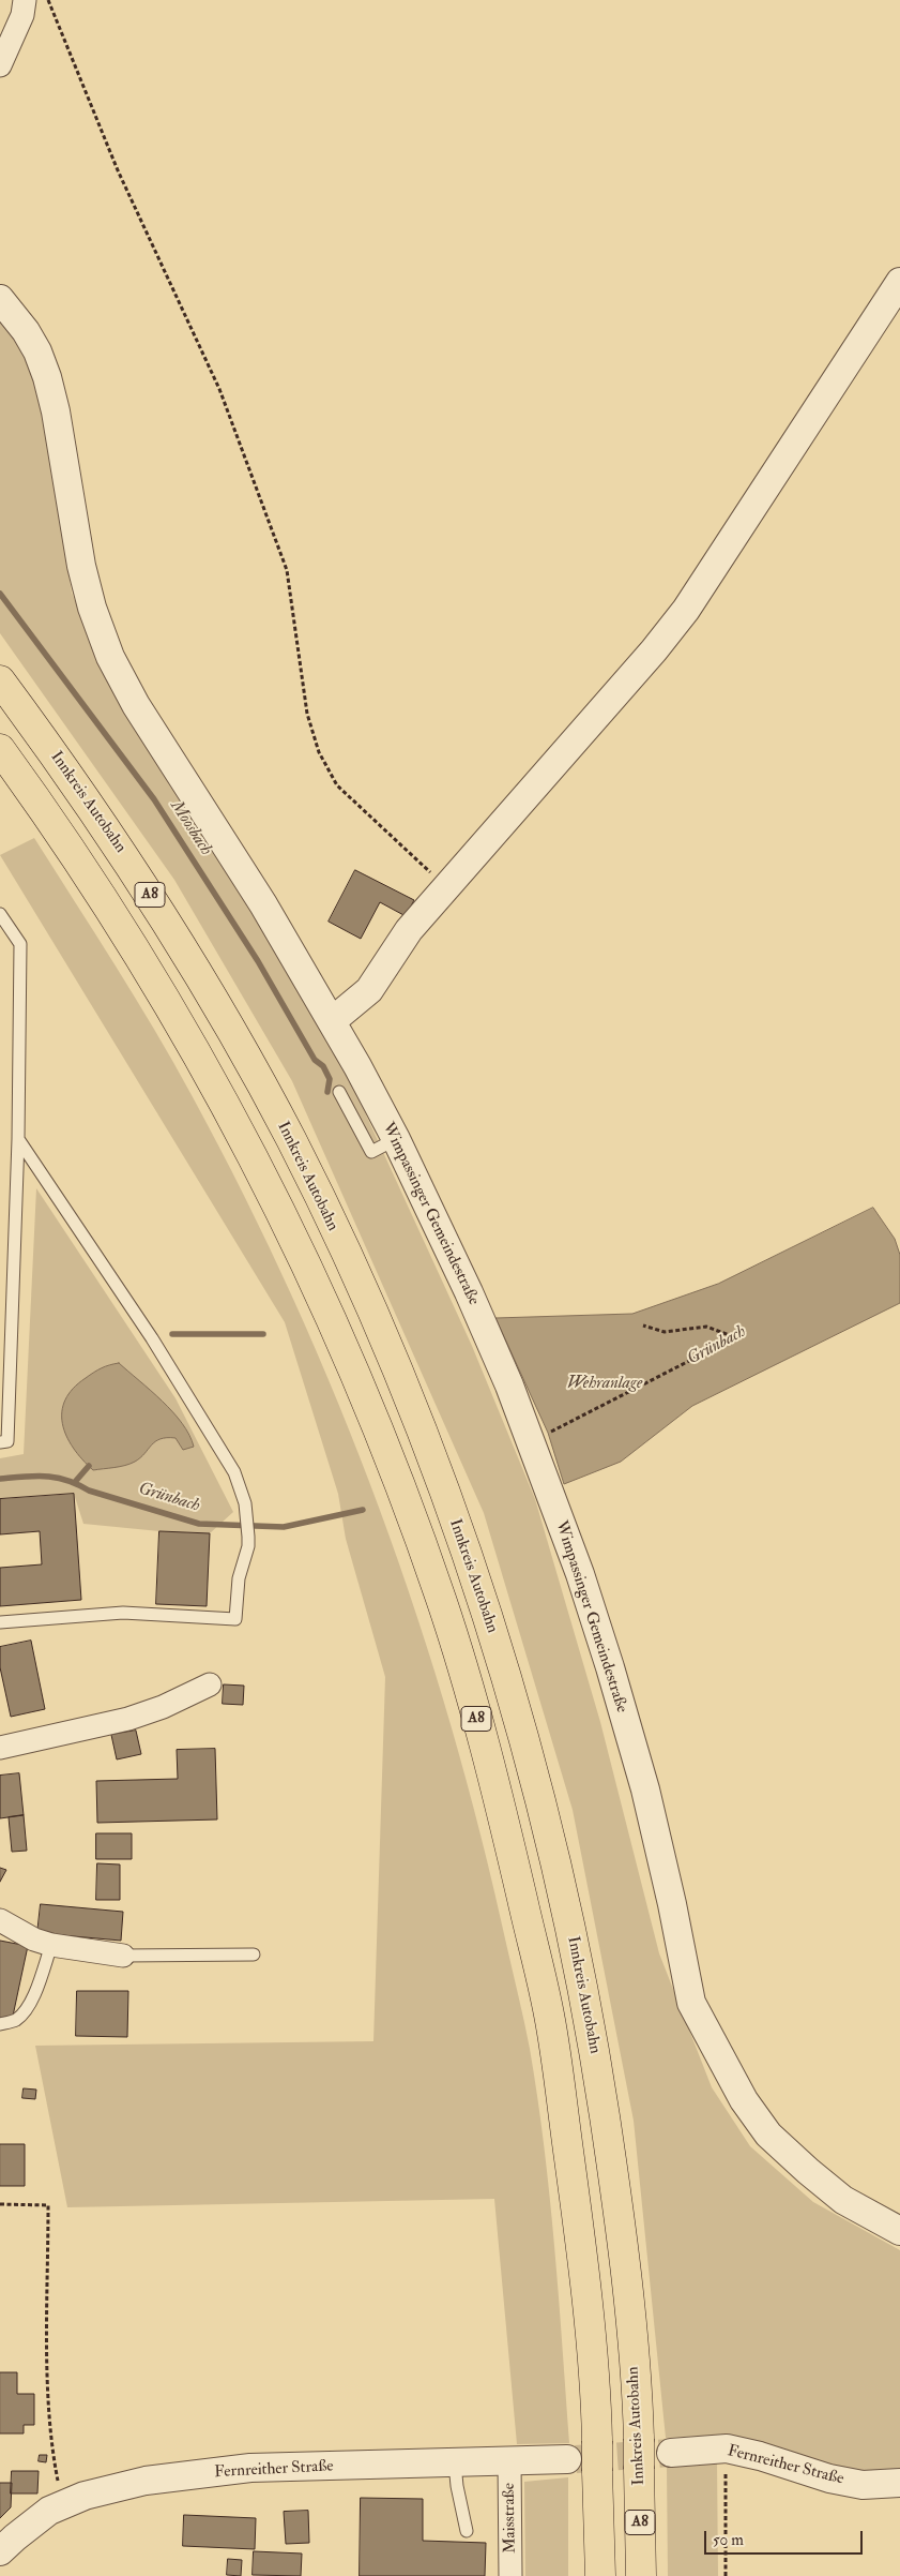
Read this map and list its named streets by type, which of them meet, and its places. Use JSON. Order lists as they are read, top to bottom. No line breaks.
{"streets":{"highway":["Innkreis Autobahn","A8"],"street":["Wimpassinger Gemeindestraße","Fernreither Straße","Maisstraße"]},"crossings":[["Fernreither Straße","Maisstraße"]],"water":["Moosbach","Grünbach","Wehranlage"],"scale_bar":"50 m"}
